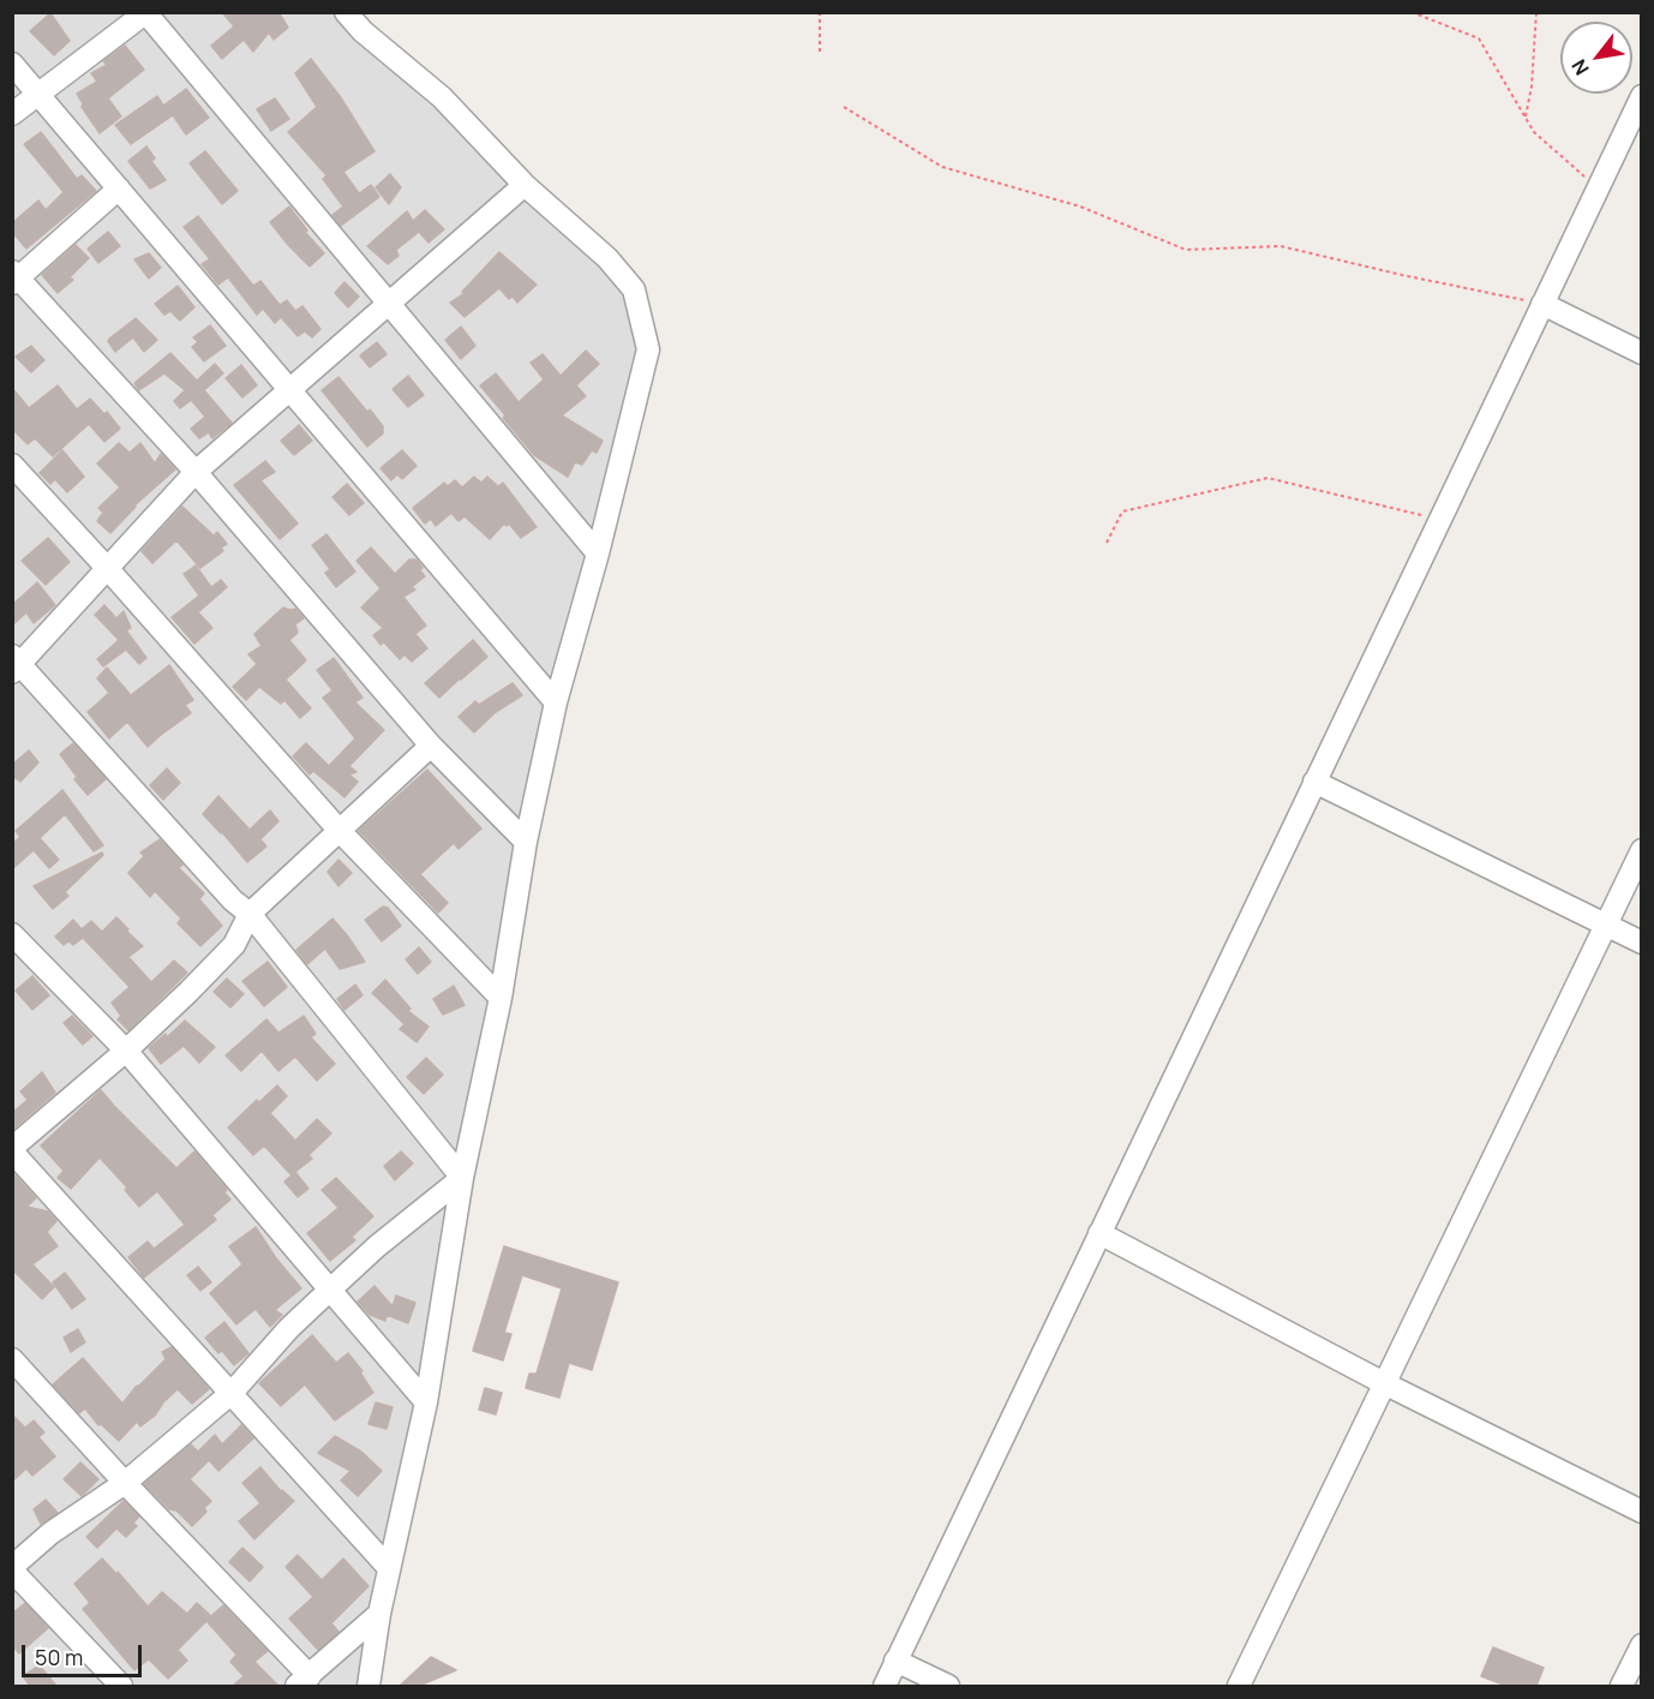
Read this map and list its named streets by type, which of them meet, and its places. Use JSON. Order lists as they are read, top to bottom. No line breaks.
{"scale_bar":"50 m","north":"bottom left"}
